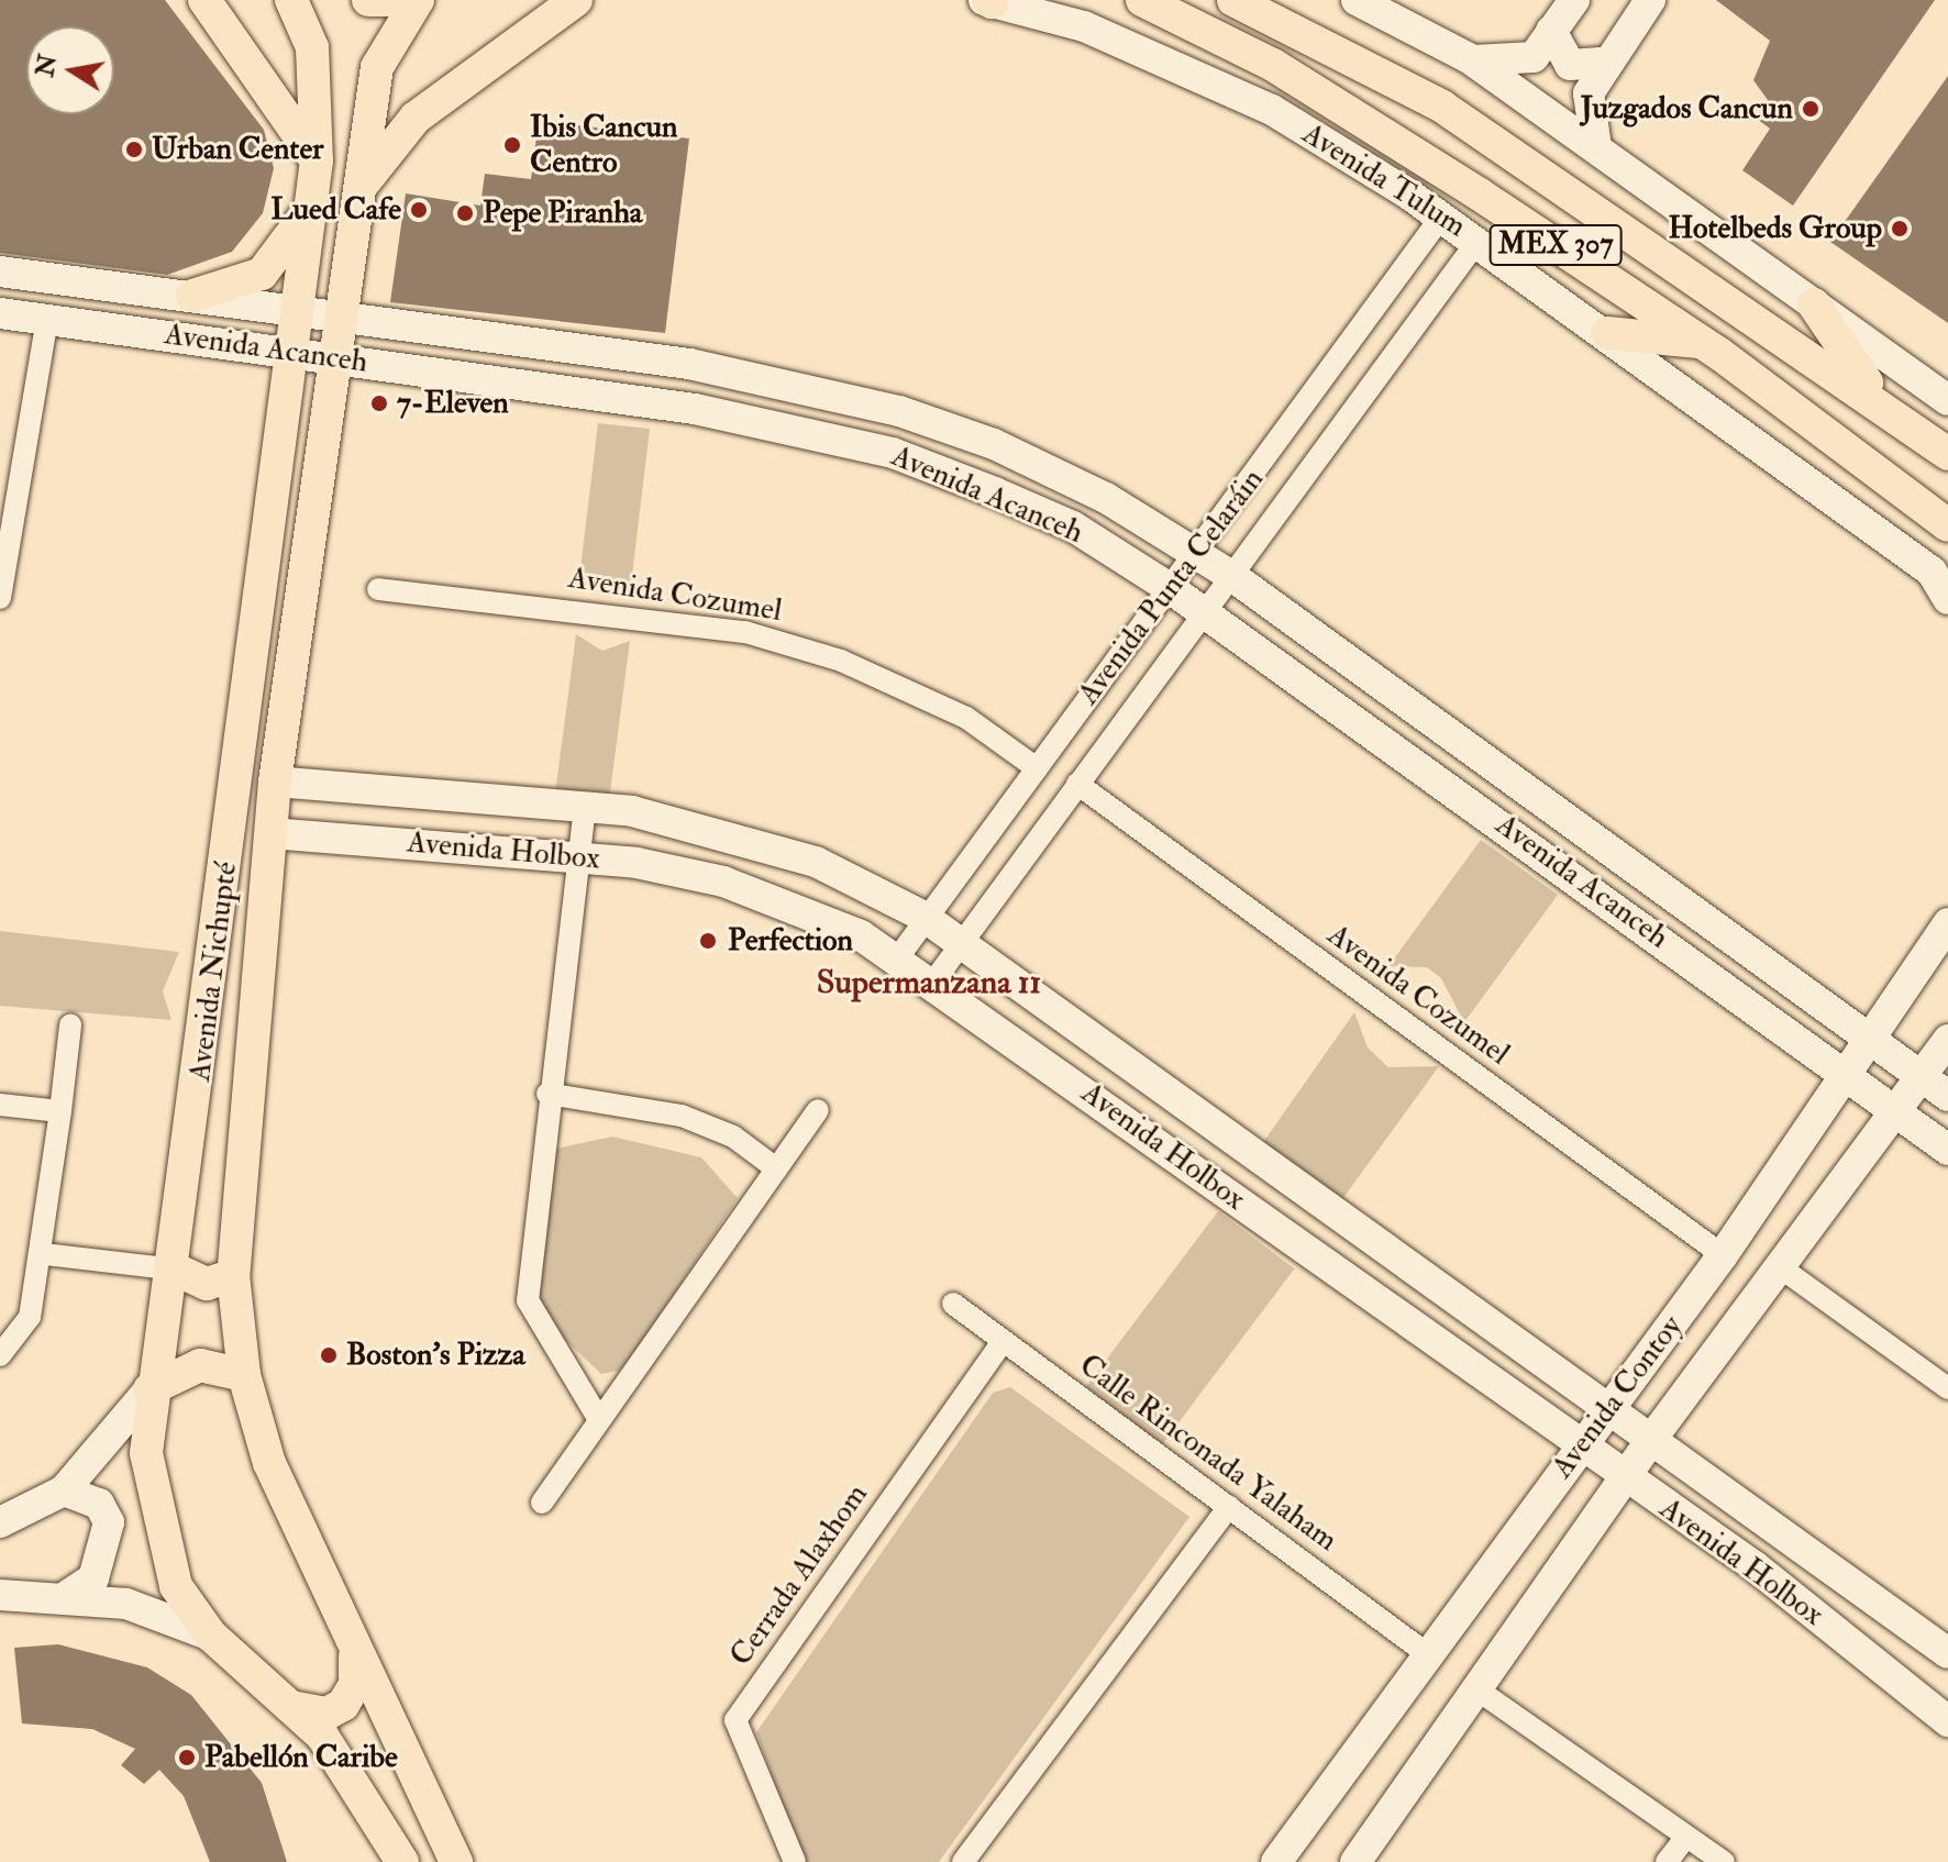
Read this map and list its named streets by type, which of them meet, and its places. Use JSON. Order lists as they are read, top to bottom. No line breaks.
{"streets":{"main road":["Avenida Tulum","MEX 307","Avenida Nichupté"],"street":["Avenida Acanceh","Avenida Punta Celaráin","Avenida Cozumel","Avenida Holbox","Avenida Contoy","Calle Rinconada Yalaham","Cerrada Alaxhom"]},"crossings":[["Avenida Tulum","Avenida Punta Celaráin"],["Avenida Acanceh","Avenida Punta Celaráin"],["Avenida Acanceh","Avenida Nichupté"],["Avenida Acanceh","Avenida Contoy"],["Avenida Punta Celaráin","Avenida Cozumel"],["Avenida Punta Celaráin","Avenida Holbox"],["Avenida Cozumel","Avenida Contoy"],["Avenida Holbox","Avenida Nichupté"],["Avenida Holbox","Avenida Contoy"],["Avenida Contoy","Calle Rinconada Yalaham"],["Calle Rinconada Yalaham","Cerrada Alaxhom"]],"districts":["Supermanzana 11"],"places":["Juzgados Cancun","Ibis Cancun Centro","Urban Center","Lued Cafe","Pepe Piranha","Hotelbeds Group","7-Eleven","Perfection","Boston's Pizza","Pabellón Caribe"],"north":"left"}
